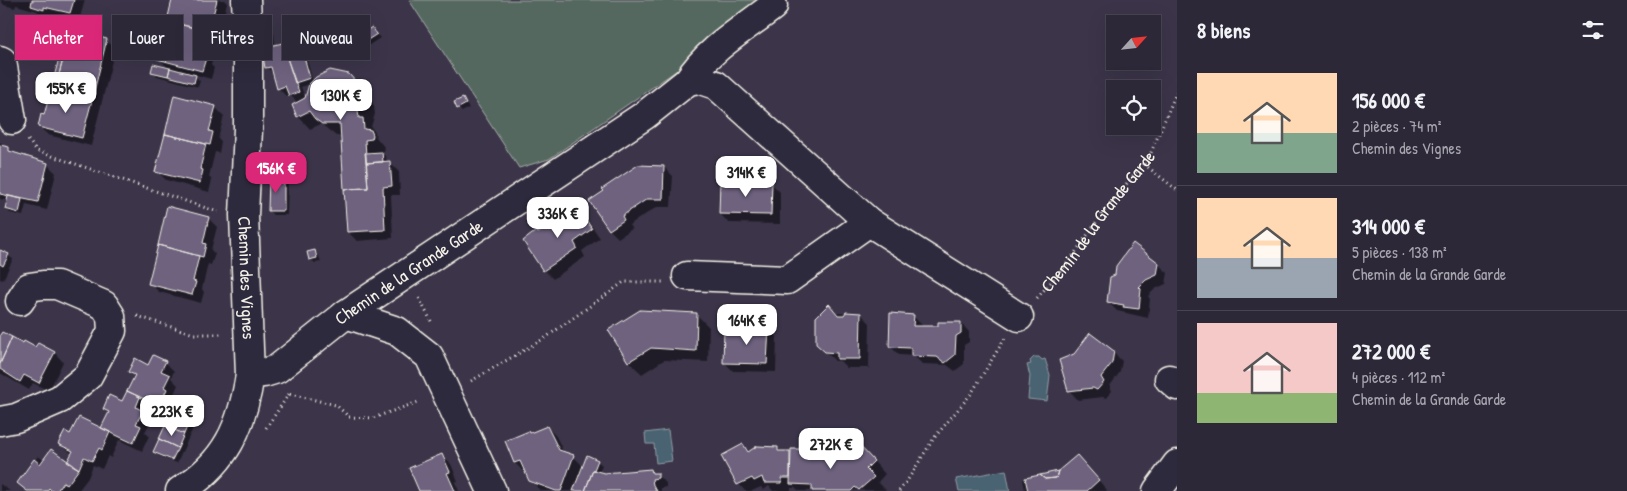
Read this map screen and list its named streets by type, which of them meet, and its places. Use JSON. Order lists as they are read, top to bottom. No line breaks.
{"streets":{"street":["Chemin de la Grande Garde","Chemin des Vignes"]},"crossings":[["Chemin de la Grande Garde","Chemin des Vignes"]],"north":"top right","page":{"heading":"8 biens","chip":["Acheter","Louer","Filtres","Nouveau"],"list":[{"name":"156 000 €","note":"2 pièces · 74 m² · Chemin des Vignes"},{"name":"314 000 €","note":"5 pièces · 138 m² · Chemin de la Grande Garde"},{"name":"272 000 €","note":"4 pièces · 112 m² · Chemin de la Grande Garde"}],"price":["155K €","130K €","156K €","314K €","336K €","164K €","223K €","272K €"]}}
